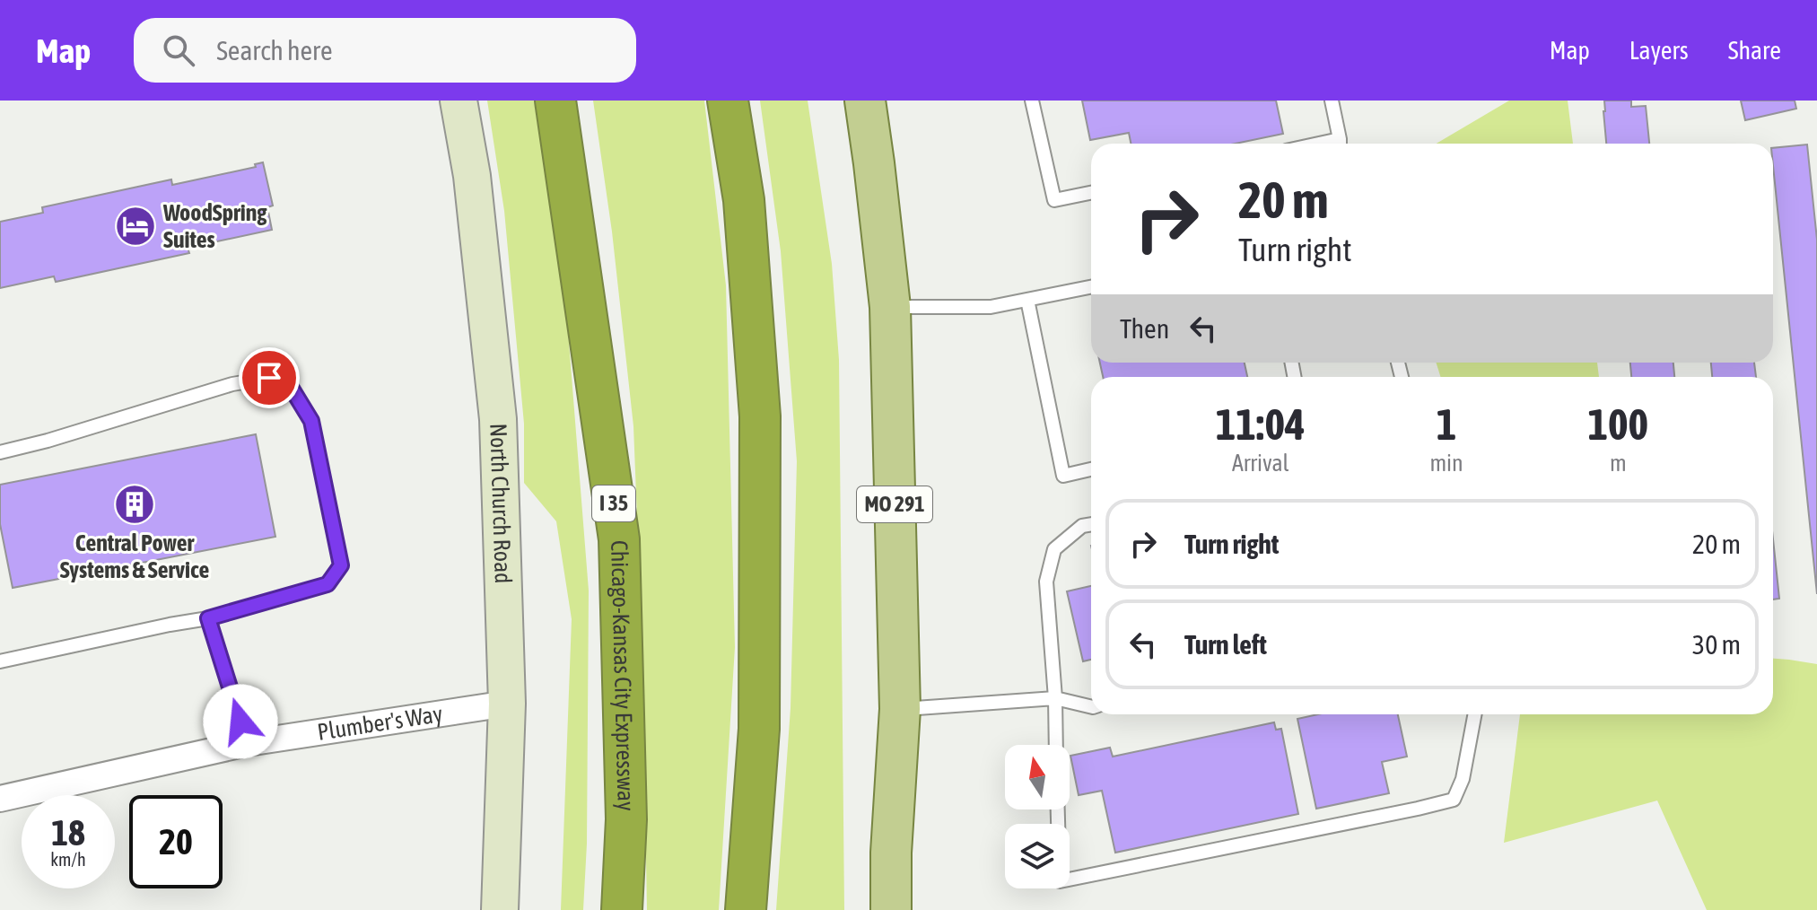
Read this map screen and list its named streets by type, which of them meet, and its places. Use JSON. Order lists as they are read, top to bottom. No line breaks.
{"streets":{"highway":["I 35","Chicago-Kansas City Expressway"],"main road":["North Church Road","MO 291"],"street":["Plumber's Way"]},"crossings":[["North Church Road","Plumber's Way"]],"places":{"hotel":["WoodSpring Suites"],"building":["Central Power Systems & Service"]},"north":"top","page":{"header":"Map","search":"Search here","nav":["Map","Layers","Share"],"turn":["20 m","Turn right"],"then":"Then","eta":["11:04","Arrival","1","min","100","m"],"list":[{"name":"Turn right","value":"20 m"},{"name":"Turn left","value":"30 m"}],"speed":"18 km/h","limit":"20"}}
